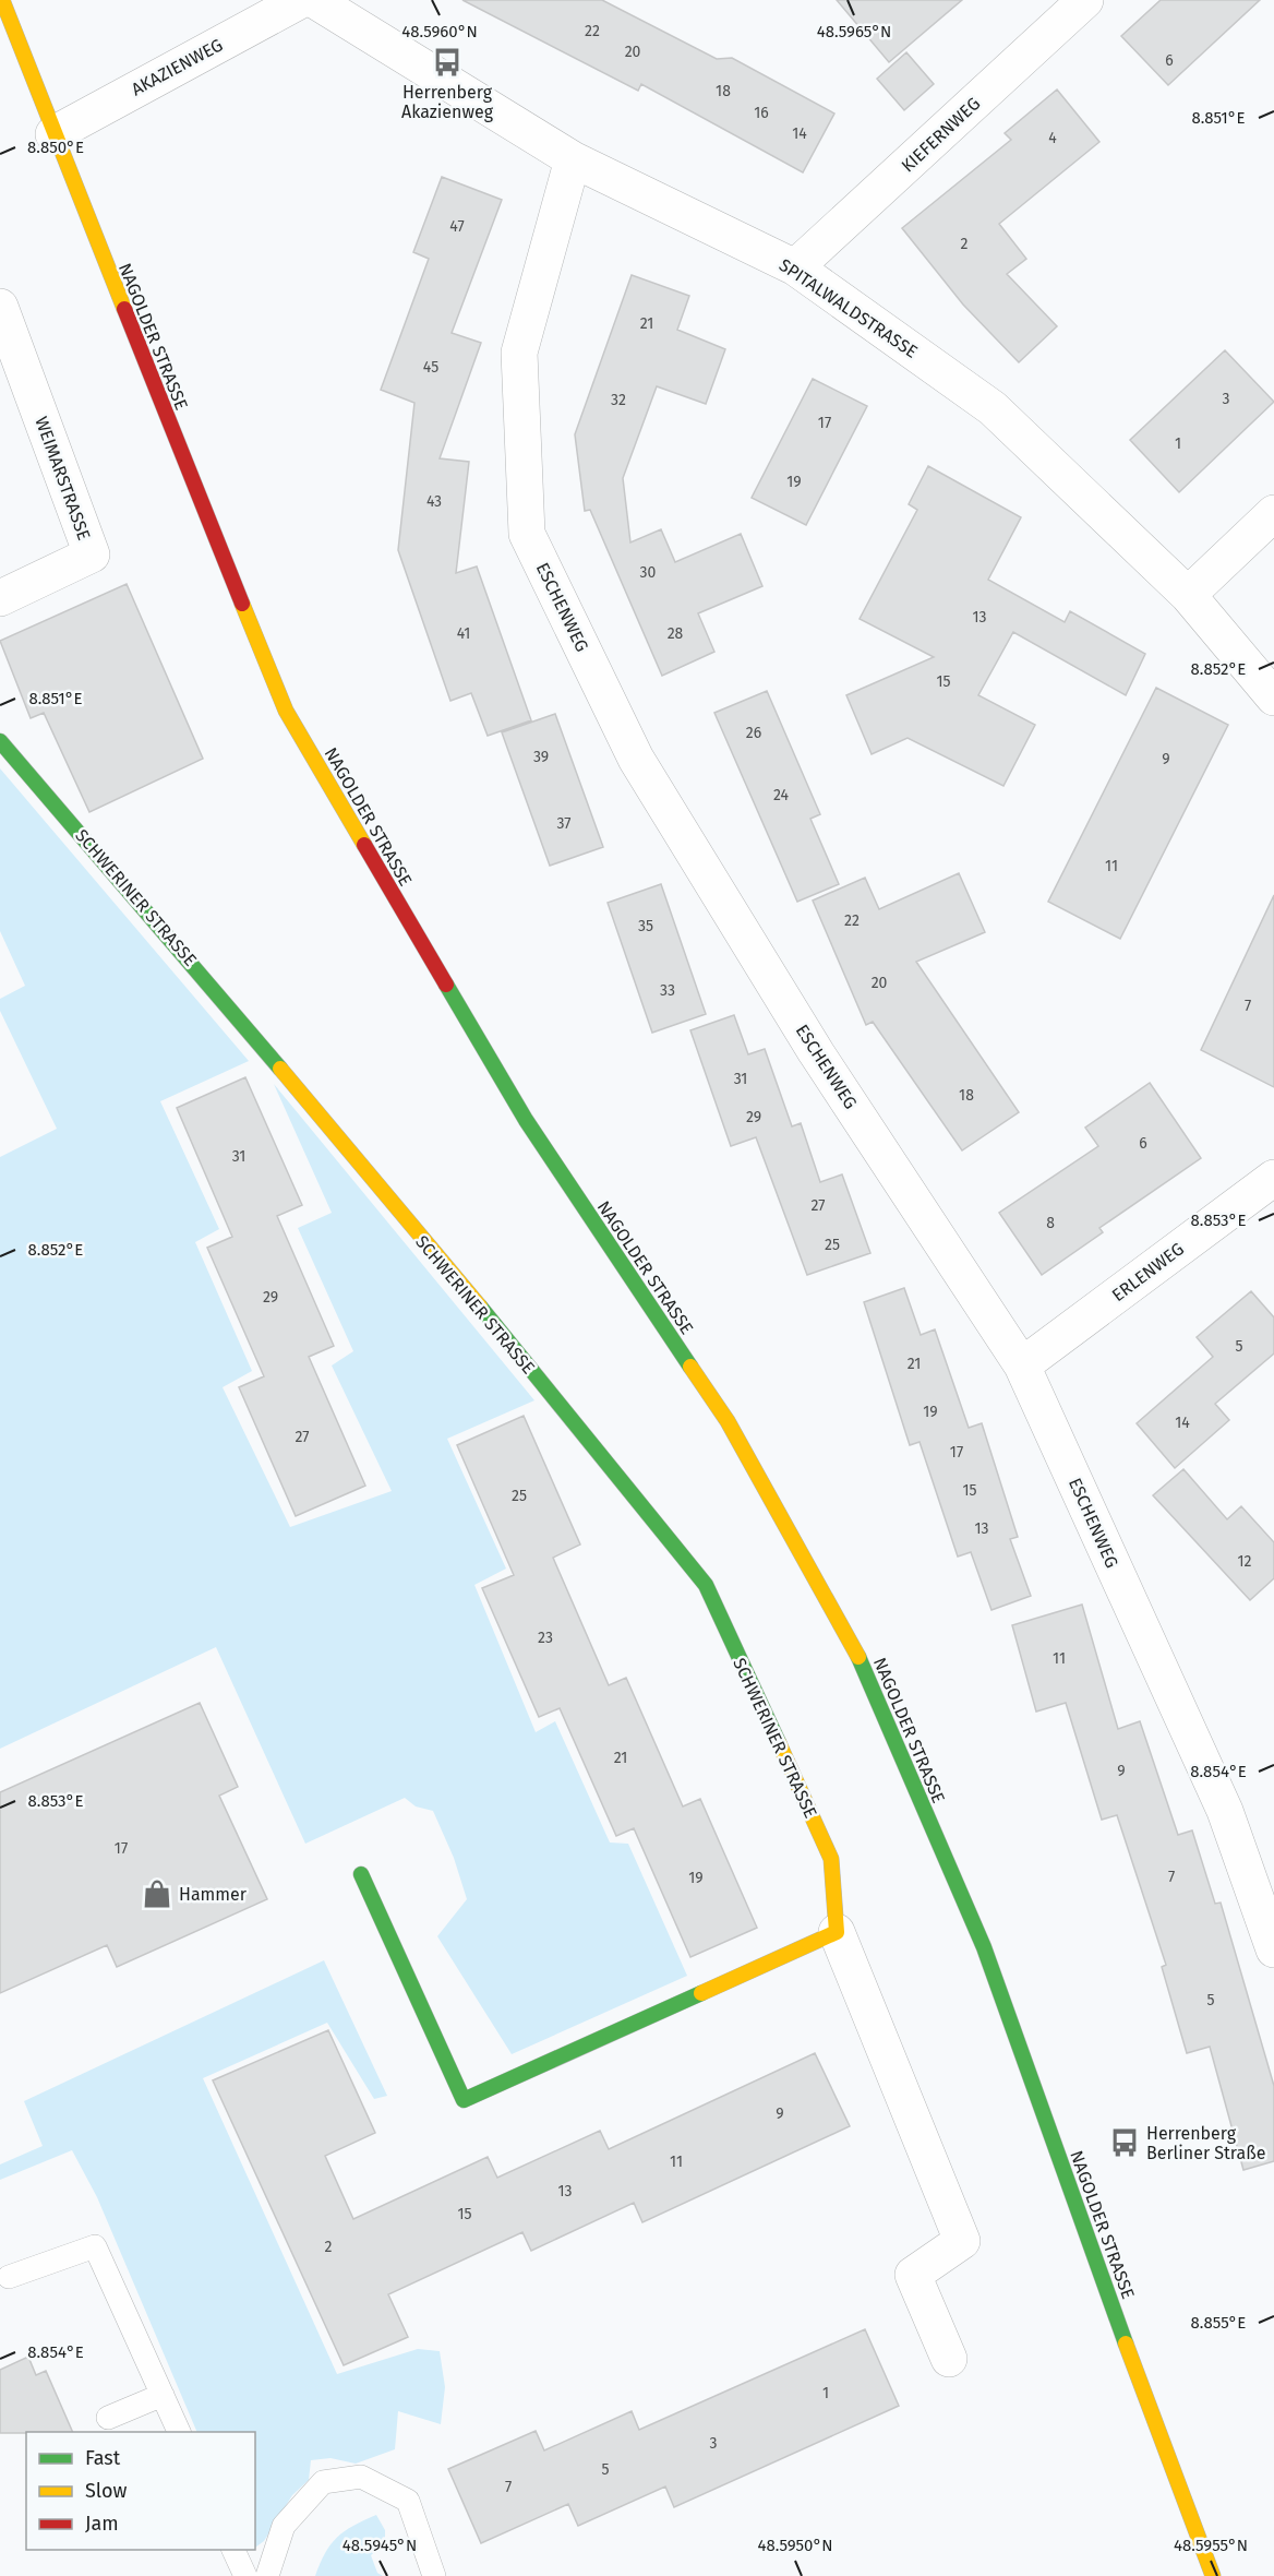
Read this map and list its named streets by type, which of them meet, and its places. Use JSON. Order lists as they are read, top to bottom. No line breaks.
{"streets":{"main road":["NAGOLDER STRASSE","SCHWERINER STRASSE"],"street":["AKAZIENWEG","KIEFERNWEG","SPITALWALDSTRASSE","WEIMARSTRASSE","ESCHENWEG","ERLENWEG"]},"crossings":[["AKAZIENWEG","NAGOLDER STRASSE"],["KIEFERNWEG","SPITALWALDSTRASSE"],["SPITALWALDSTRASSE","ESCHENWEG"],["ESCHENWEG","ERLENWEG"]],"places":{"bus stop":["Herrenberg Akazienweg","Herrenberg Berliner Straße"],"shop":["Hammer"]},"house_numbers":["22","20","6","18","16","14","4","47","2","21","45","3","32","17","1","19","43","30","13","41","28","15","26","39","9","24","37","11","22","35","20","33","7","31","18","29","6","31","27","8","25","29","5","21","19","14","27","17","15","25","13","12","23","11","21","9","17","7","19","5","9","11","13","15","2","1","3","5","7"],"legend":["Fast","Slow","Jam"],"coordinates":["48.5960°N","48.5965°N","8.851°E","8.850°E","8.852°E","8.853°E","8.854°E","8.855°E","48.5945°N","48.5950°N","48.5955°N"]}
